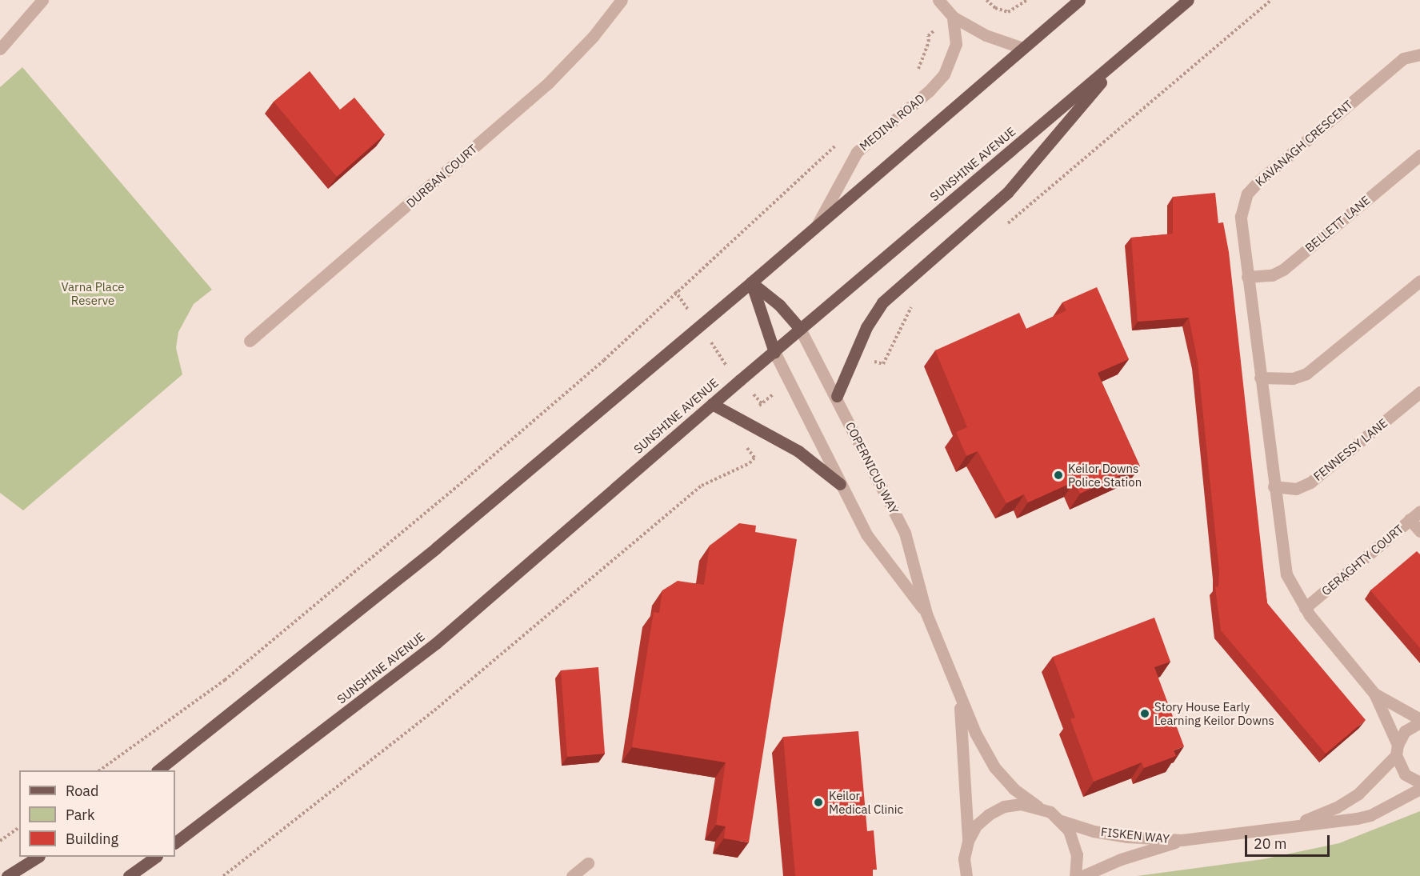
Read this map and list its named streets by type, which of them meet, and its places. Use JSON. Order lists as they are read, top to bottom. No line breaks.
{"streets":{"main road":["SUNSHINE AVENUE"],"street":["MEDINA ROAD","KAVANAGH CRESCENT","DURBAN COURT","BELLETT LANE","FENNESSY LANE","COPERNICUS WAY","GERAGHTY COURT","FISKEN WAY"]},"crossings":[["KAVANAGH CRESCENT","BELLETT LANE"],["KAVANAGH CRESCENT","FENNESSY LANE"],["KAVANAGH CRESCENT","GERAGHTY COURT"],["KAVANAGH CRESCENT","FISKEN WAY"],["SUNSHINE AVENUE","COPERNICUS WAY"],["COPERNICUS WAY","FISKEN WAY"]],"parks":["Varna Place Reserve"],"places":["Keilor Downs Police Station","Story House Early Learning Keilor Downs","Keilor Medical Clinic"],"legend":["Road","Park","Building"],"scale_bar":"20 m"}
